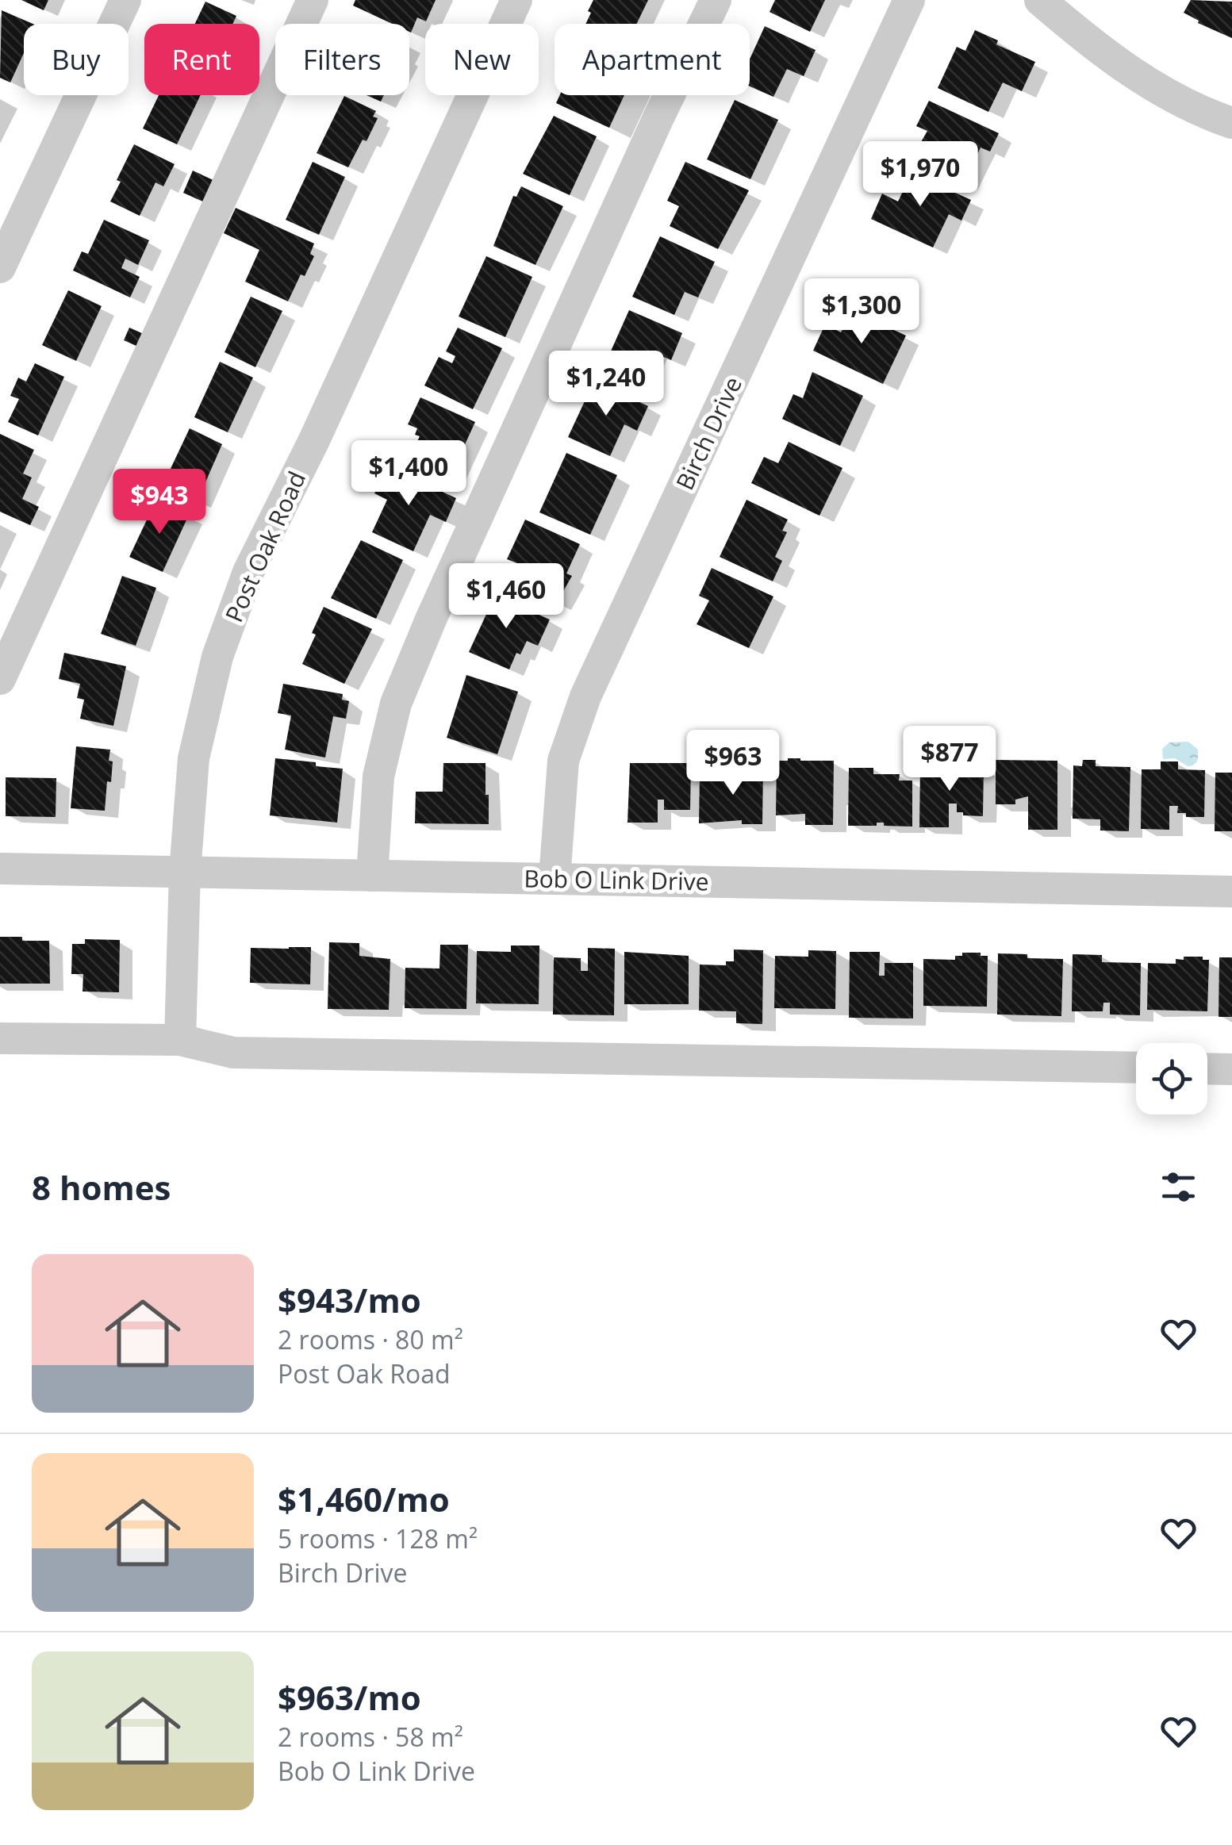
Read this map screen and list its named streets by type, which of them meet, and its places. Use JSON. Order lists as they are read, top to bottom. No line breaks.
{"streets":{"street":["Birch Drive","Post Oak Road","Bob O Link Drive"]},"crossings":[["Birch Drive","Bob O Link Drive"],["Post Oak Road","Bob O Link Drive"]],"page":{"chip":["Buy","Rent","Filters","New","Apartment"],"price":["$1,970","$1,300","$1,240","$1,400","$943","$1,460","$877","$963"],"heading":"8 homes","list":[{"name":"$943/mo","note":"2 rooms · 80 m² · Post Oak Road"},{"name":"$1,460/mo","note":"5 rooms · 128 m² · Birch Drive"},{"name":"$963/mo","note":"2 rooms · 58 m² · Bob O Link Drive"}]}}
